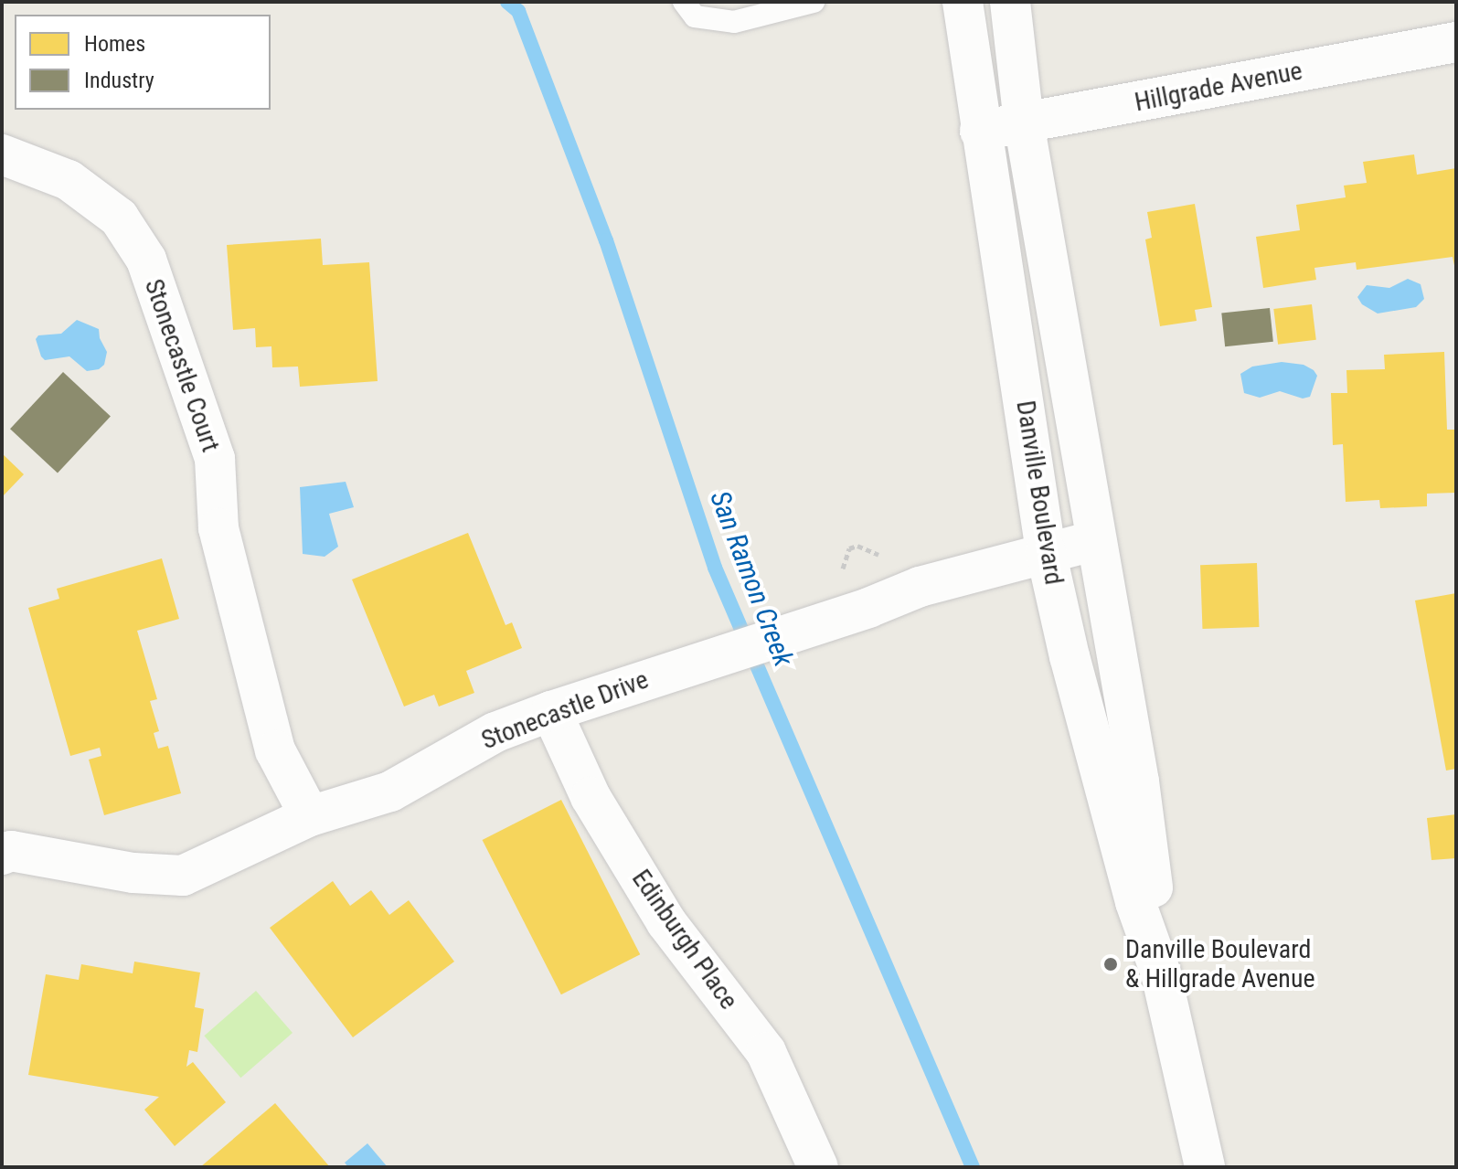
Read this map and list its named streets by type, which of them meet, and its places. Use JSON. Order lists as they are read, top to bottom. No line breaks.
{"streets":{"street":["Hillgrade Avenue","Stonecastle Court","Danville Boulevard","Stonecastle Drive","Edinburgh Place"]},"crossings":[["Hillgrade Avenue","Danville Boulevard"],["Stonecastle Court","Stonecastle Drive"],["Danville Boulevard","Stonecastle Drive"],["Stonecastle Drive","Edinburgh Place"]],"water":["San Ramon Creek"],"places":["Danville Boulevard & Hillgrade Avenue"],"legend":["Homes","Industry"]}
